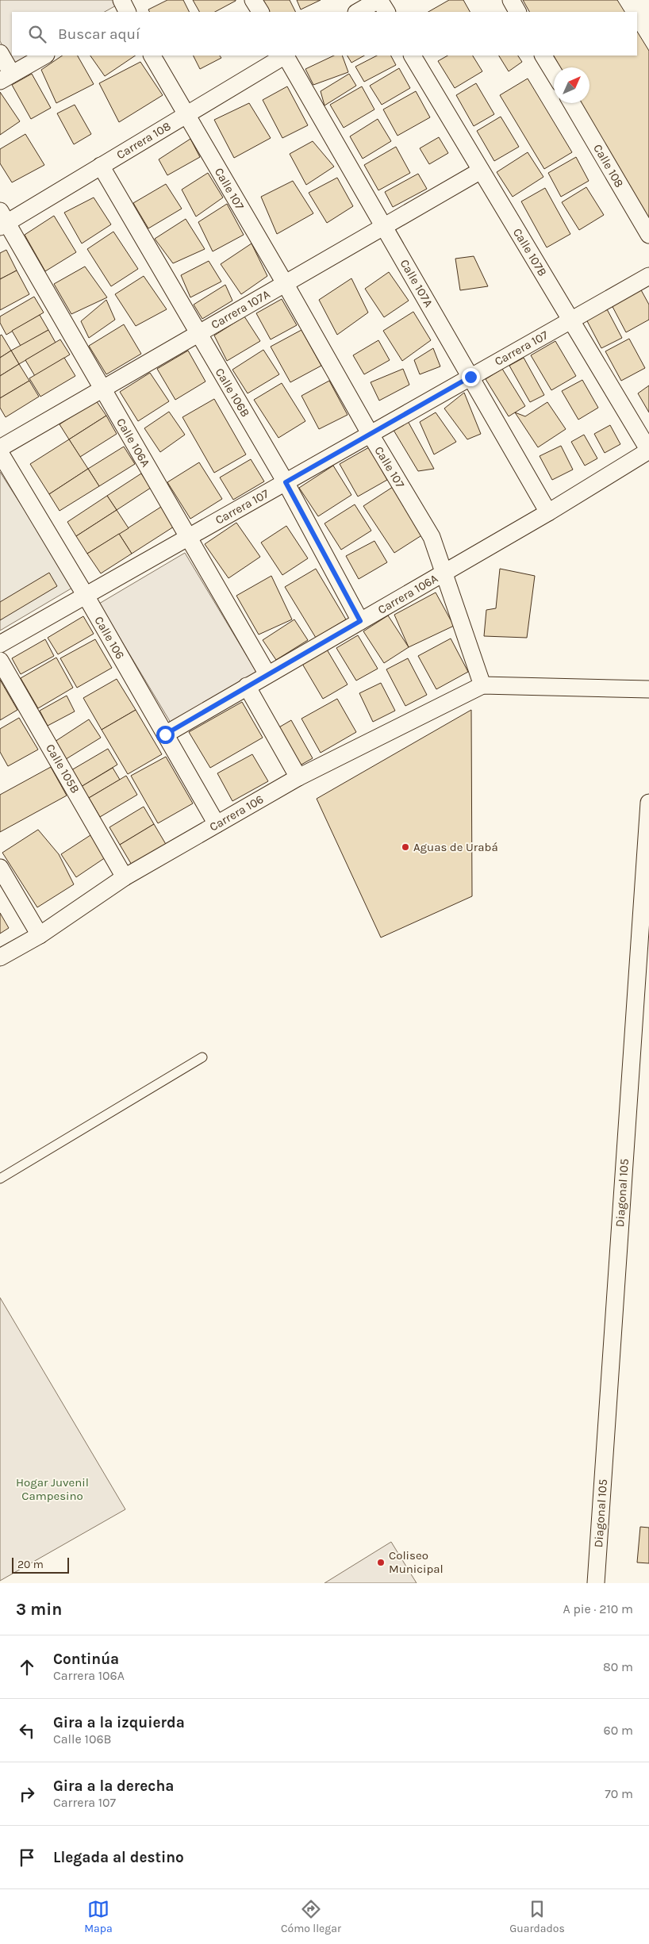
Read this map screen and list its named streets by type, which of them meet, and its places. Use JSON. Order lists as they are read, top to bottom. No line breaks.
{"streets":{"street":["Carrera 108","Calle 108","Calle 107","Calle 107B","Calle 107A","Carrera 107A","Carrera 107","Calle 106B","Calle 106A","Carrera 106A","Calle 106","Calle 105B","Carrera 106","Diagonal 105"]},"crossings":[["Carrera 108","Calle 107"],["Carrera 108","Calle 106B"],["Carrera 108","Calle 106A"],["Calle 107","Carrera 107A"],["Calle 107","Carrera 107"],["Calle 107","Carrera 106A"],["Calle 107","Carrera 106"],["Calle 107B","Carrera 107A"],["Calle 107B","Carrera 107"],["Calle 107B","Carrera 106A"],["Calle 107A","Carrera 107A"],["Calle 107A","Carrera 107"],["Calle 107A","Carrera 106A"],["Carrera 107A","Calle 106B"],["Carrera 107A","Calle 106A"],["Carrera 107","Calle 106B"],["Carrera 107","Calle 106A"],["Carrera 107","Calle 106"],["Calle 106B","Carrera 106A"],["Calle 106A","Carrera 106A"],["Carrera 106A","Calle 106"],["Calle 106","Carrera 106"],["Calle 105B","Carrera 106"]],"parks":["Hogar Juvenil Campesino"],"places":["Aguas de Urabá","Coliseo Municipal"],"scale_bar":"20 m","north":"top right","page":{"search":"Buscar aquí","scale":"20 m","heading":["3 min","A pie · 210 m"],"list":[["Continúa","Carrera 106A","80 m"],["Gira a la izquierda","Calle 106B","60 m"],["Gira a la derecha","Carrera 107","70 m"],"Llegada al destino"],"nav":["Mapa","Cómo llegar","Guardados"]}}
